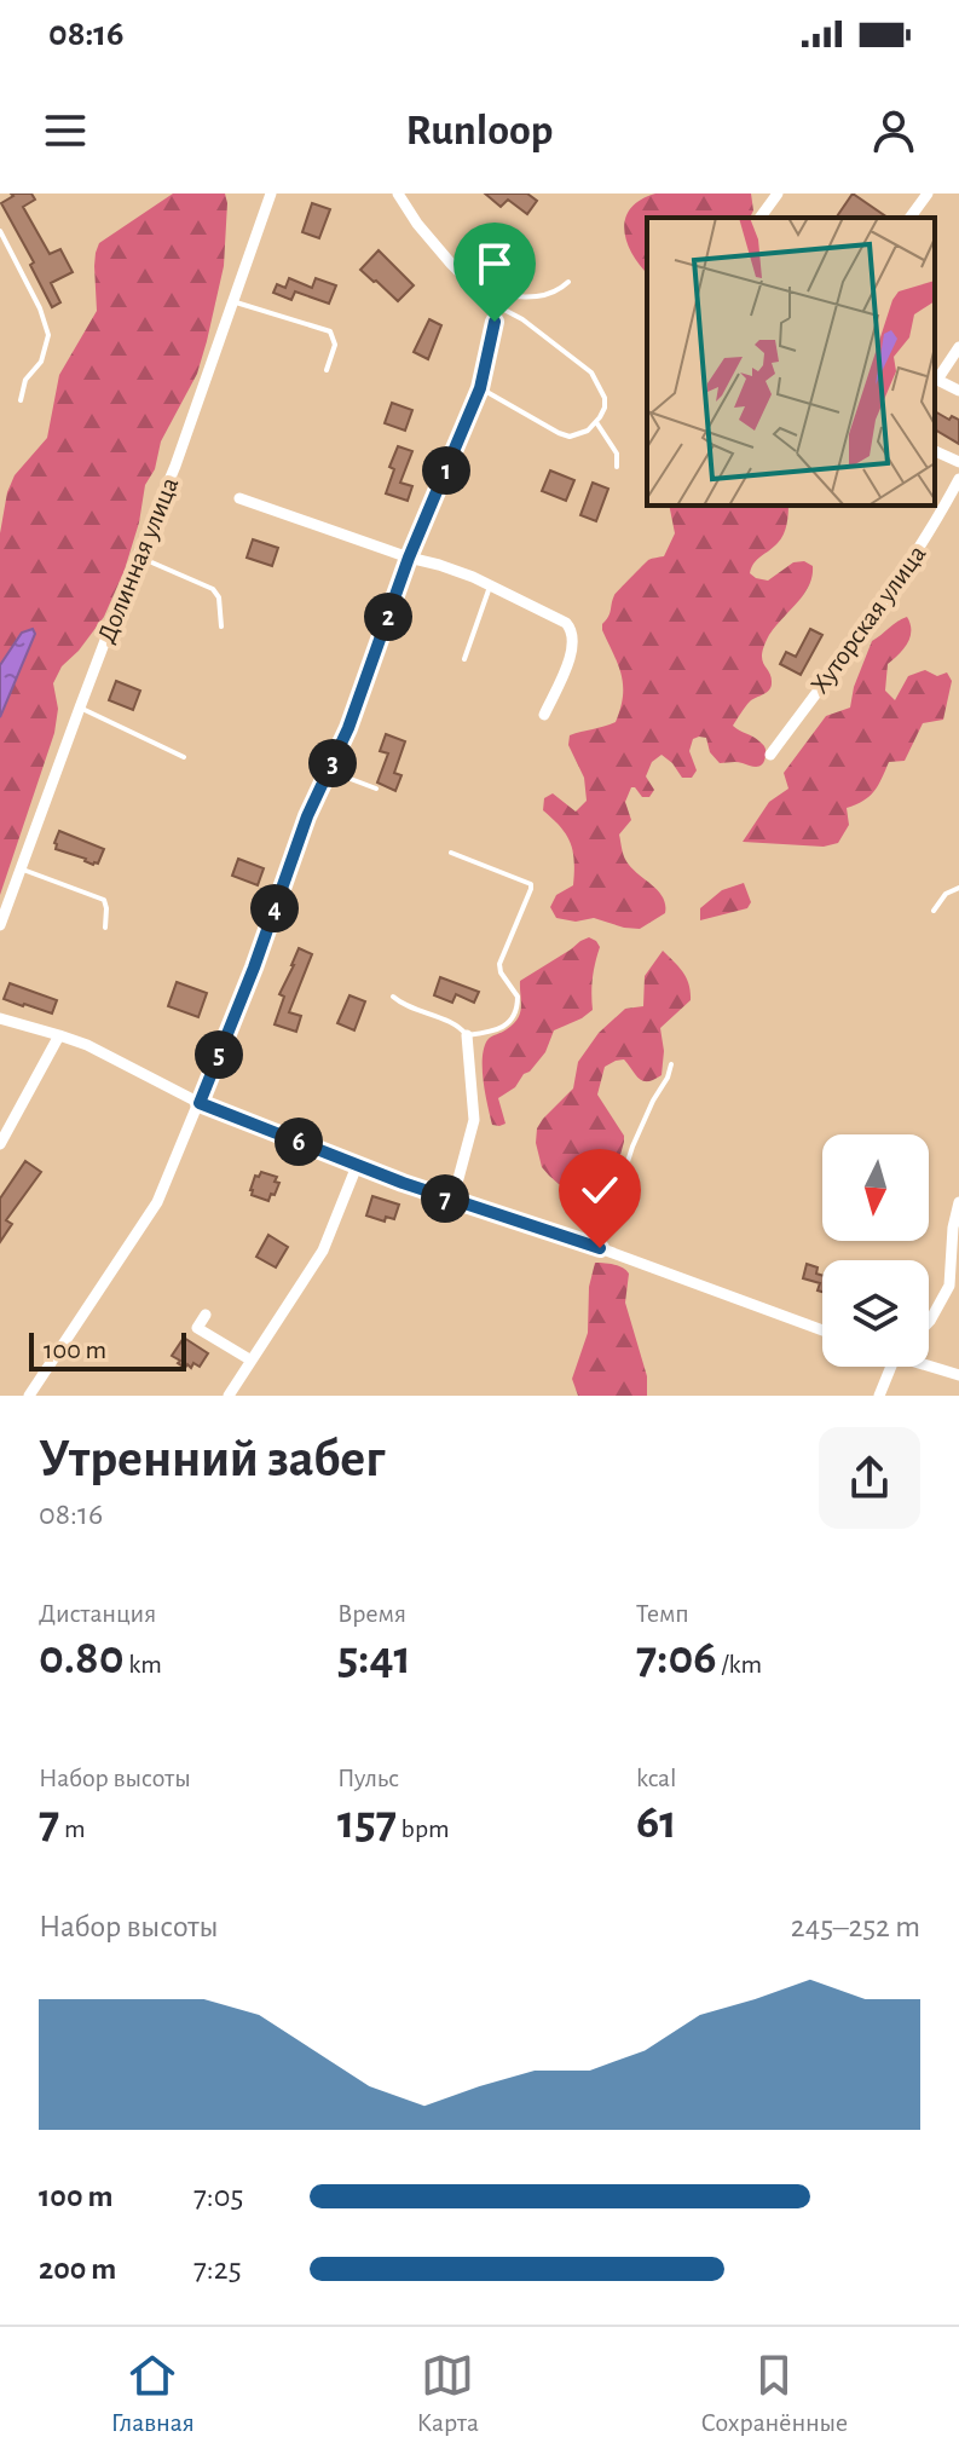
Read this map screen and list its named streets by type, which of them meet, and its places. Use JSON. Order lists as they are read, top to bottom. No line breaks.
{"streets":{"street":["Долинная улица","Хуторская улица"]},"scale_bar":"100 m","north":"bottom","page":{"status":"08:16","header":"Runloop","pins":["1","2","3","4","5","6","7"],"scale":"100 m","heading":["Утренний забег","08:16"],"stats":[["Дистанция","0.80 km"],["Время","5:41"],["Темп","7:06 /km"],["Набор высоты","7 m"],["Пульс","157 bpm"],["kcal","61"]],"chart":["Набор высоты","245–252 m"],"list":[{"name":"100 m","note":"7:05"},{"name":"200 m","note":"7:25"}],"tabs":["Главная","Карта","Сохранённые"]}}
